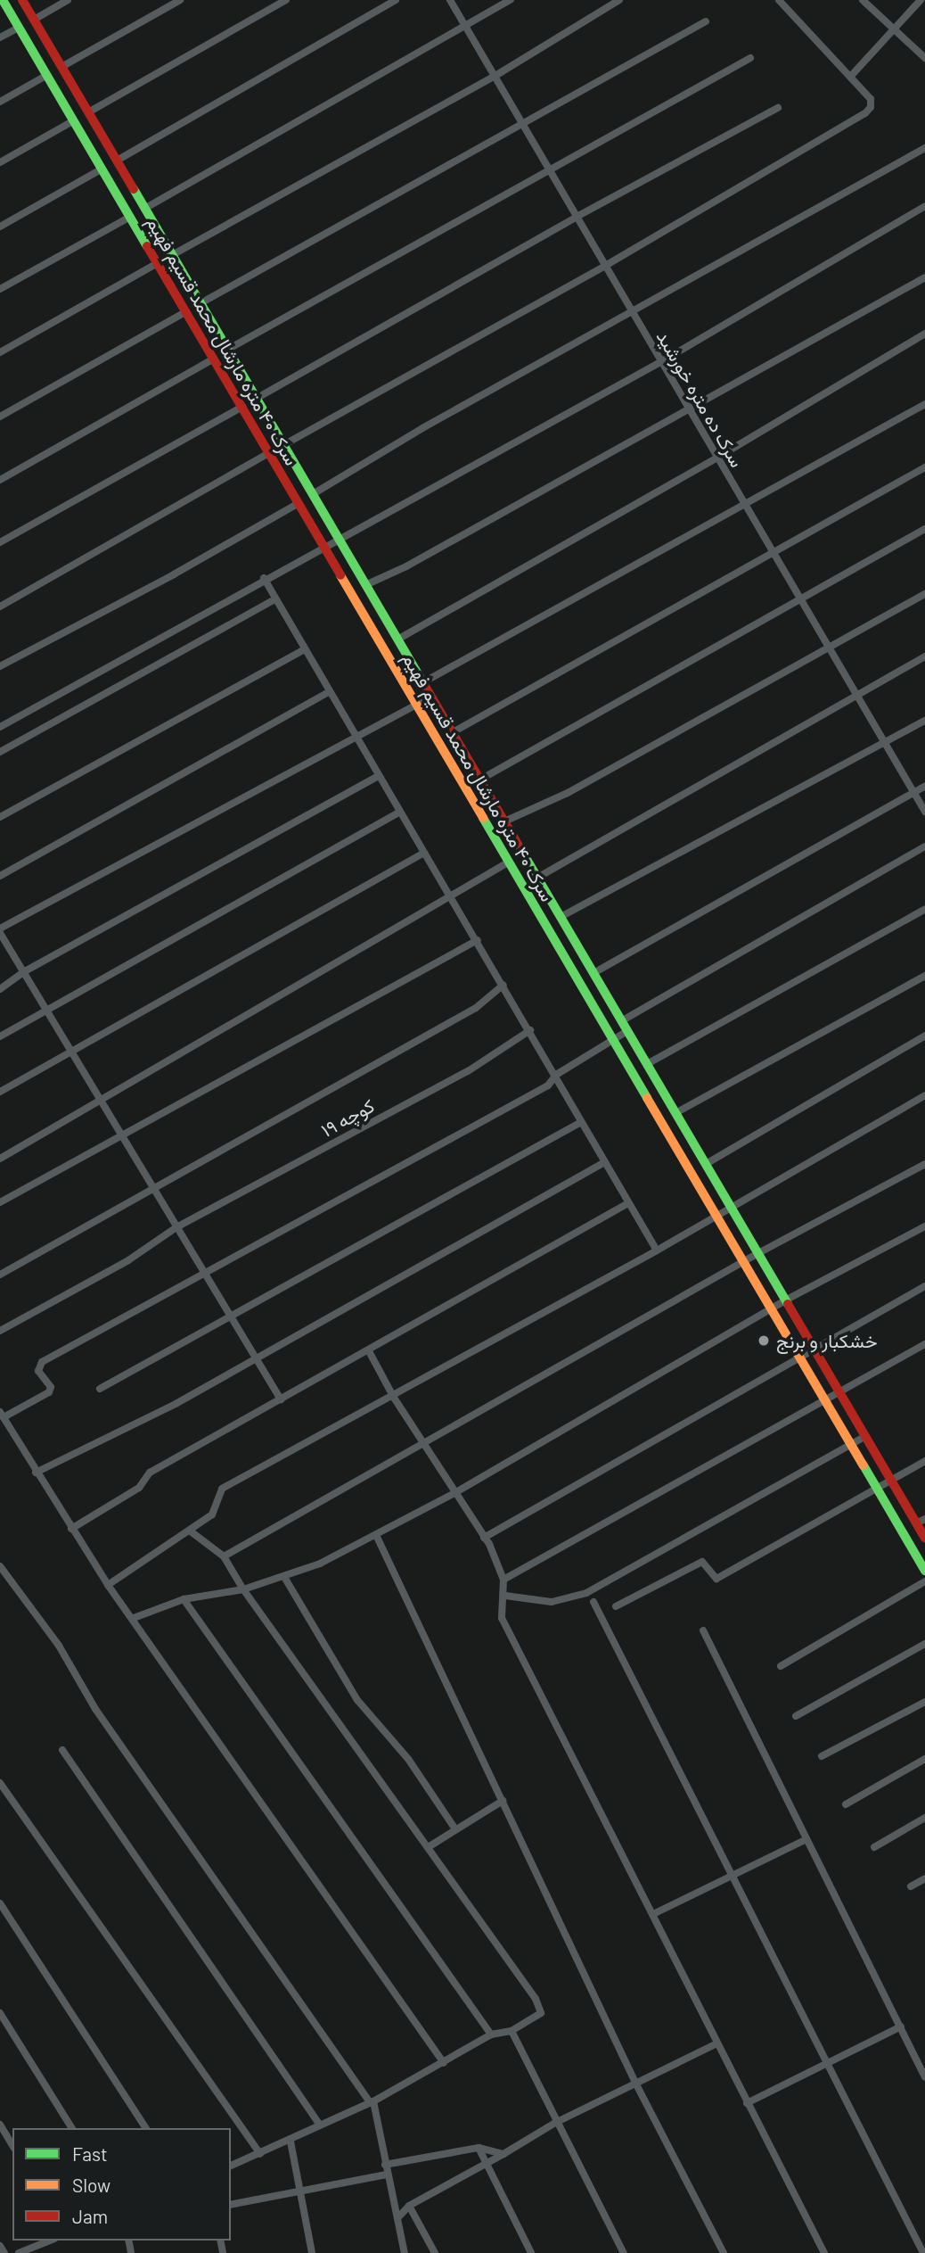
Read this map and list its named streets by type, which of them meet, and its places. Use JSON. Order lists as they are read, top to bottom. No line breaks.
{"streets":{"street":["سرک ۴۰ متره مارشال محمد قسیم فهیم","سرک ده متره خورشید","کوچه ۱۹"]},"places":["خشکبار و برنج"],"legend":["Fast","Slow","Jam"]}
